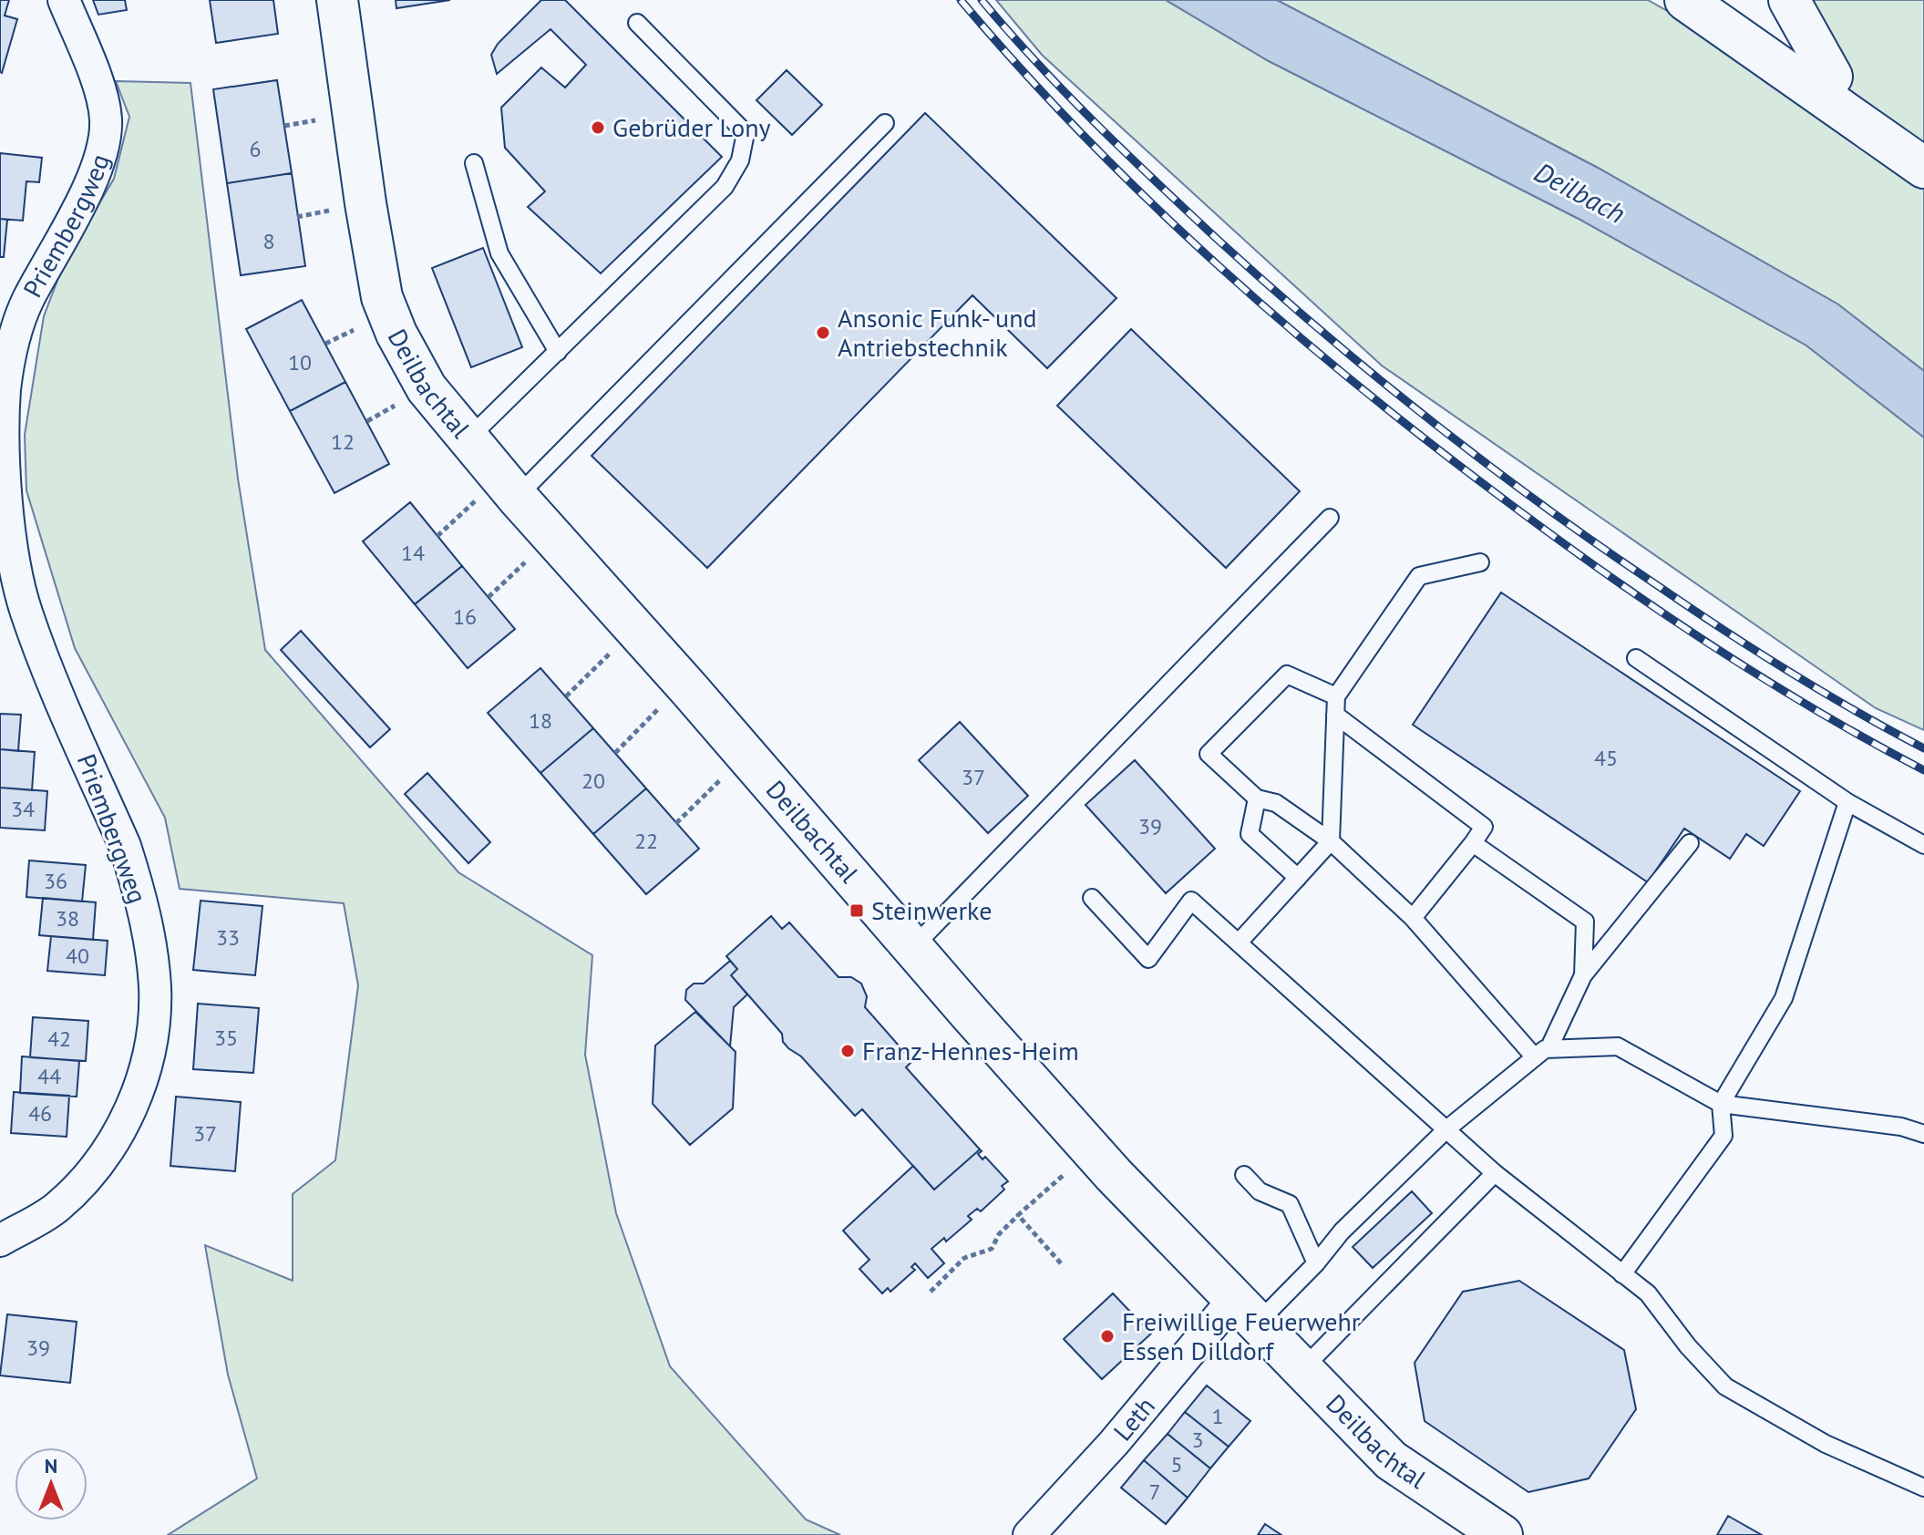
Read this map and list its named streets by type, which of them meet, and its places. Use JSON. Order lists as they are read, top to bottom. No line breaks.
{"streets":{"street":["Priembergweg","Deilbachtal","Leth"]},"crossings":[["Deilbachtal","Leth"]],"water":["Deilbach"],"places":{"other":["Gebrüder Lony","Ansonic Funk- und Antriebstechnik","Franz-Hennes-Heim","Freiwillige Feuerwehr Essen Dilldorf"],"transit":["Steinwerke"]},"house_numbers":["6","8","10","12","14","16","18","45","37","20","34","39","22","36","38","33","40","35","42","44","46","37","39","1","3","5","7"],"north":"top"}
